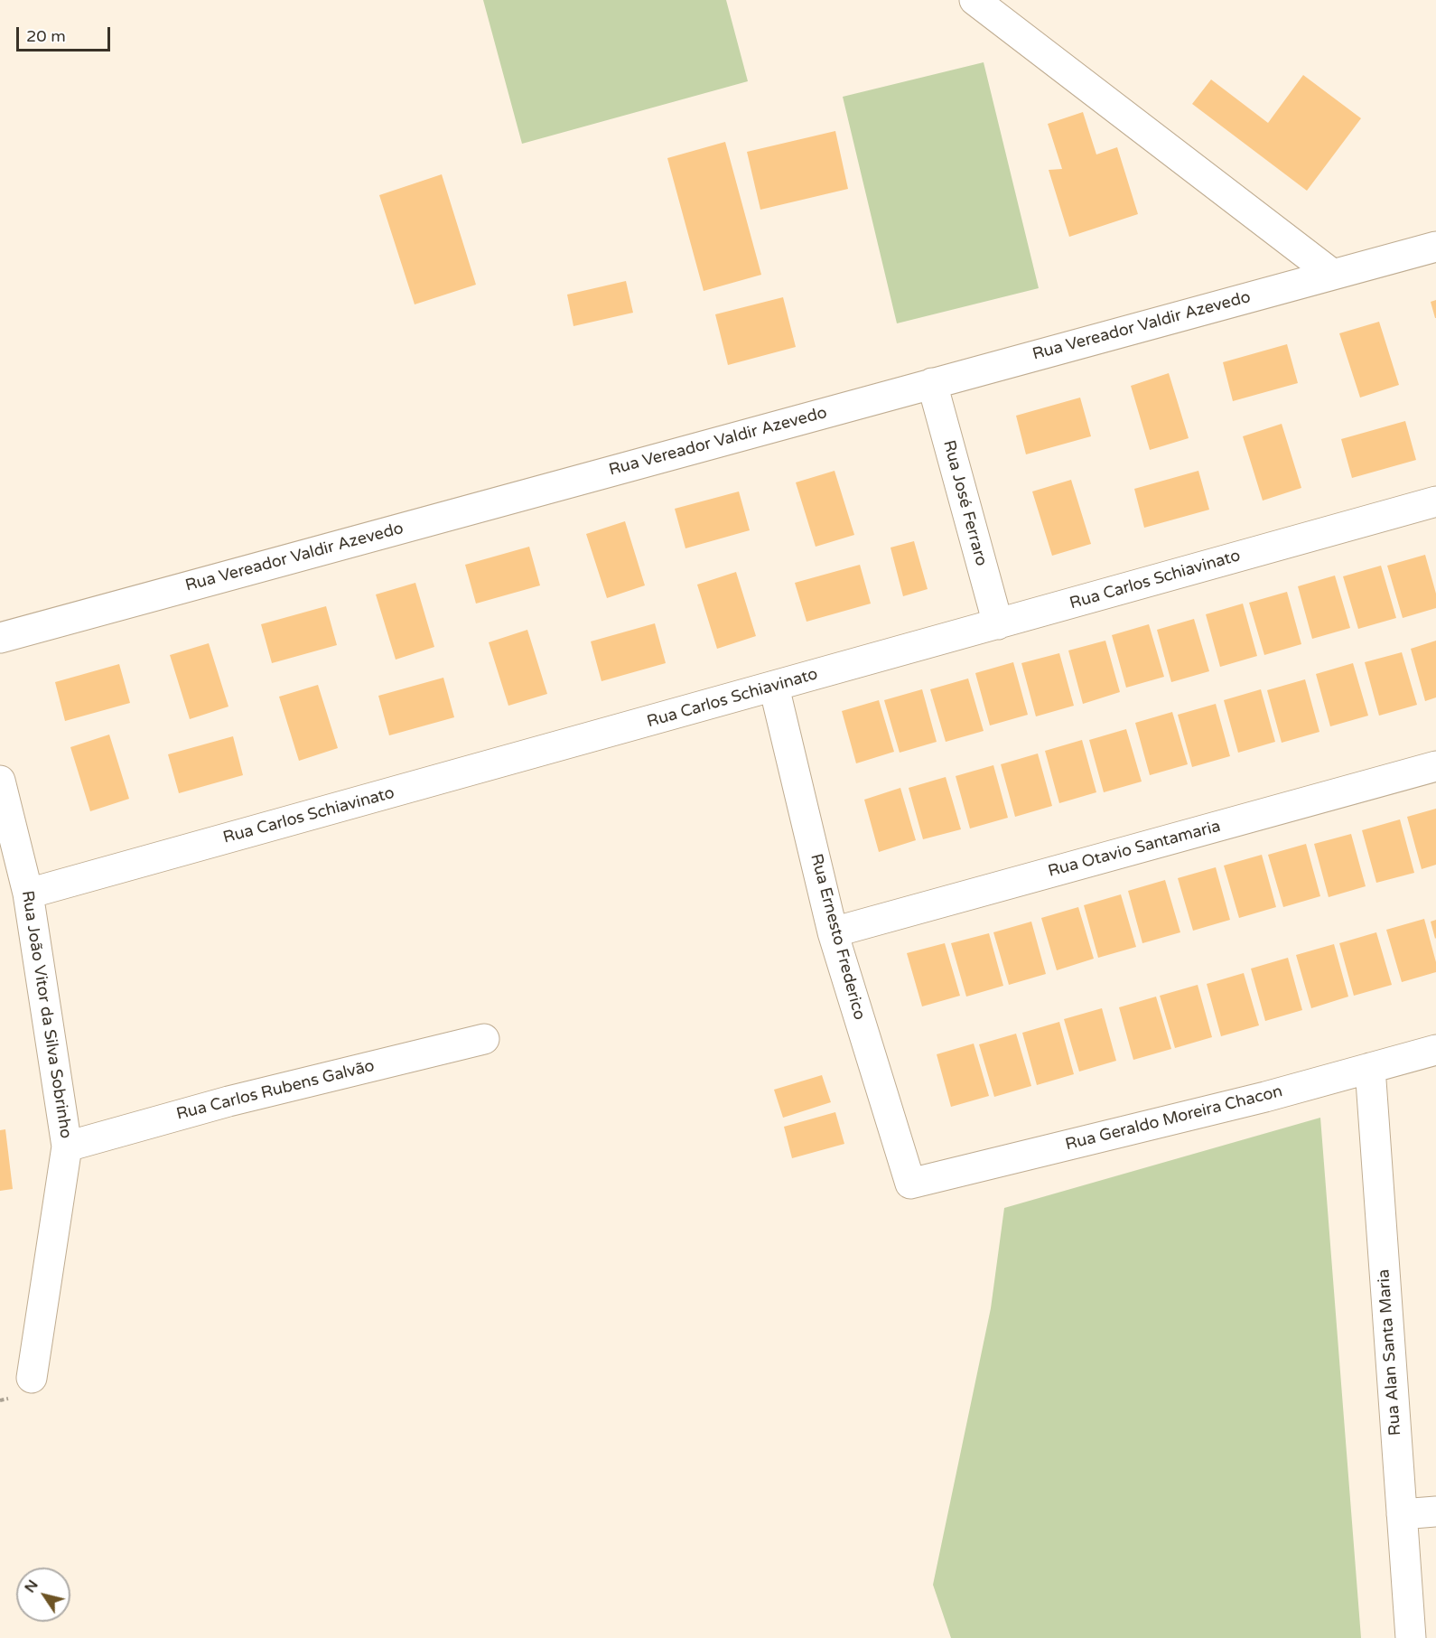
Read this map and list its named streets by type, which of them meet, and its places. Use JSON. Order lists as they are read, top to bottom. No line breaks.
{"streets":{"street":["Rua Vereador Valdir Azevedo","Rua José Ferraro","Rua Carlos Schiavinato","Rua Otavio Santamaria","Rua Ernesto Frederico","Rua João Vitor da Silva Sobrinho","Rua Carlos Rubens Galvão","Rua Geraldo Moreira Chacon","Rua Alan Santa Maria"]},"crossings":[["Rua Vereador Valdir Azevedo","Rua José Ferraro"],["Rua José Ferraro","Rua Carlos Schiavinato"],["Rua Carlos Schiavinato","Rua Ernesto Frederico"],["Rua Carlos Schiavinato","Rua João Vitor da Silva Sobrinho"],["Rua Otavio Santamaria","Rua Ernesto Frederico"],["Rua Ernesto Frederico","Rua Geraldo Moreira Chacon"],["Rua João Vitor da Silva Sobrinho","Rua Carlos Rubens Galvão"],["Rua Geraldo Moreira Chacon","Rua Alan Santa Maria"]],"scale_bar":"20 m","north":"top left"}
